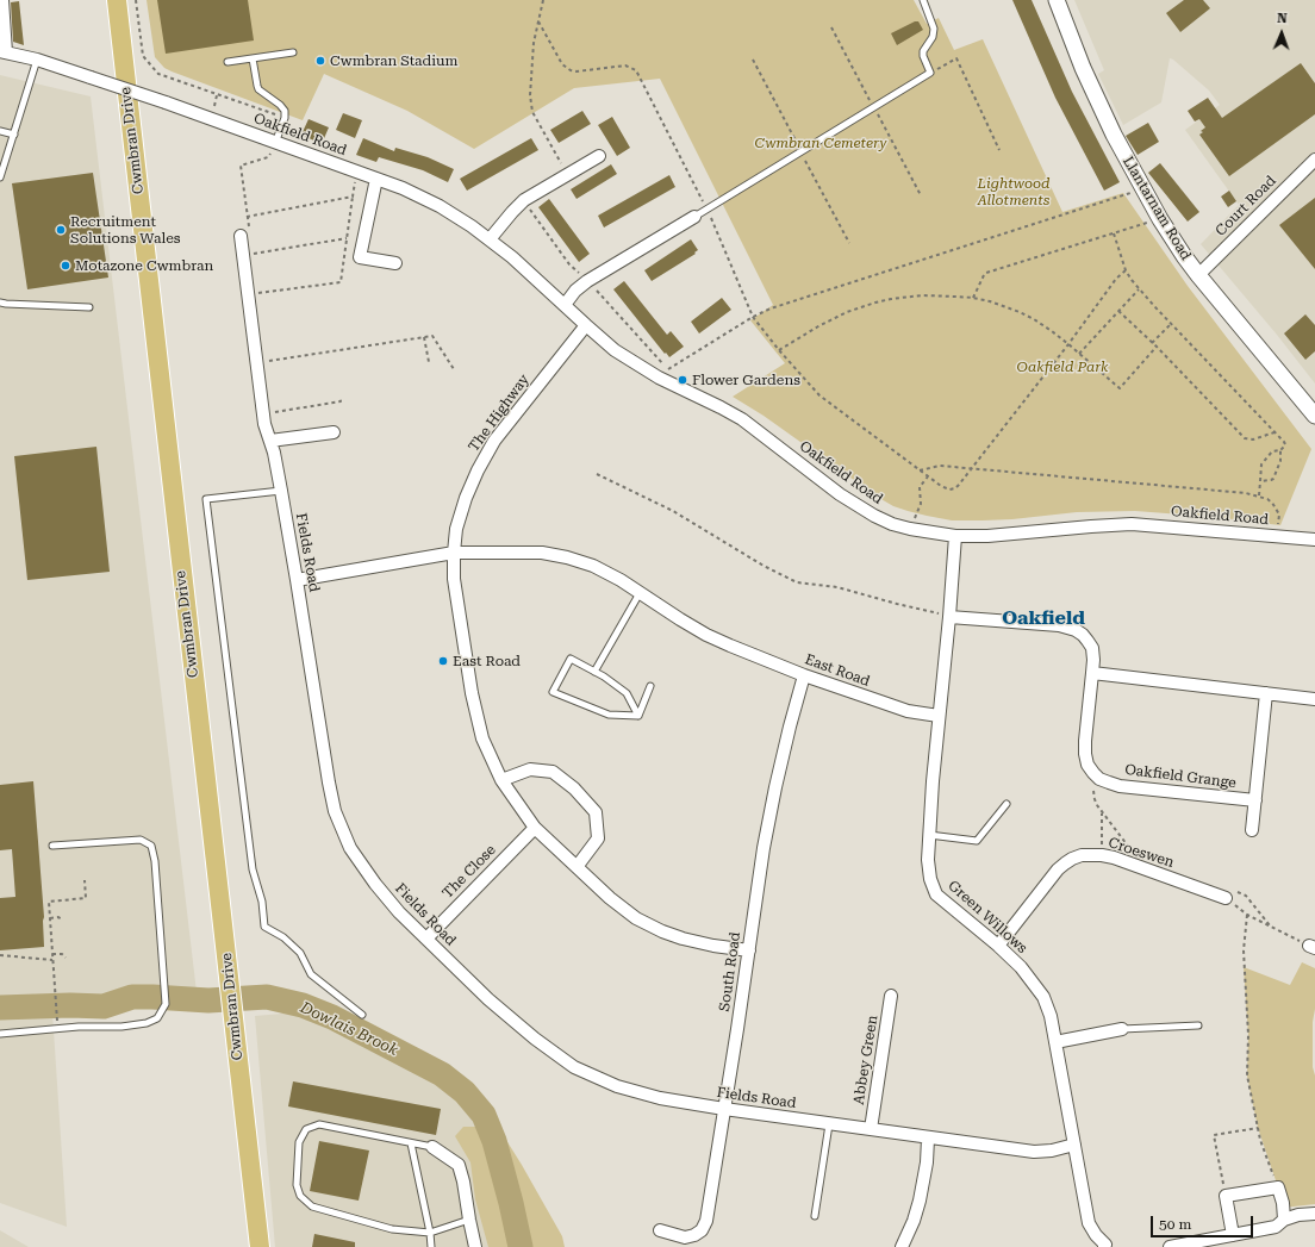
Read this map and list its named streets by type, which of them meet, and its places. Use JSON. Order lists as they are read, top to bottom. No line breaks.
{"streets":{"main road":["Cwmbran Drive"],"street":["Oakfield Road","Court Road","Llantarnam Road","The Highway","Fields Road","East Road","Oakfield Grange","Croeswen","The Close","Green Willows","South Road","Abbey Green"]},"crossings":[["Oakfield Road","The Highway"],["Oakfield Road","Green Willows"],["Court Road","Llantarnam Road"],["The Highway","East Road"],["The Highway","The Close"],["The Highway","South Road"],["Fields Road","East Road"],["Fields Road","The Close"],["Fields Road","Green Willows"],["Fields Road","South Road"],["Fields Road","Abbey Green"],["East Road","Green Willows"],["East Road","South Road"],["Croeswen","Green Willows"]],"districts":["Oakfield"],"water":["Dowlais Brook"],"parks":["Cwmbran Cemetery","Lightwood Allotments","Oakfield Park"],"places":["Cwmbran Stadium","Recruitment Solutions Wales","Motazone Cwmbran","Flower Gardens","East Road"],"scale_bar":"50 m","north":"top"}
